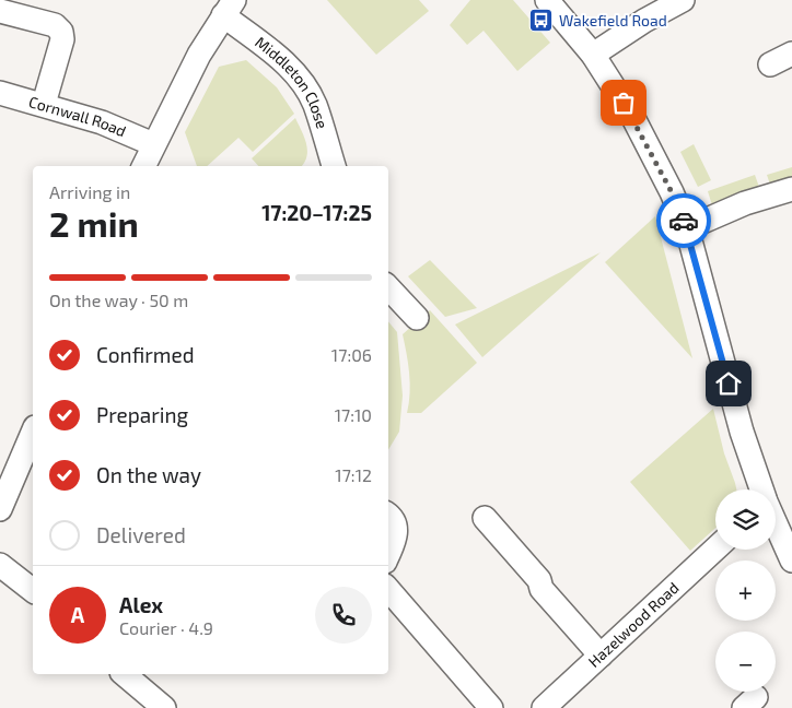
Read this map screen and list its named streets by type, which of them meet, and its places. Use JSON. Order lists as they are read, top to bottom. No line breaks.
{"streets":{"street":["Middleton Close","Cornwall Road","Hazelwood Road"]},"places":{"bus stop":["Wakefield Road"]},"page":{"heading":["2 min","Arriving in","17:20–17:25"],"panel":["Alex","Courier · 4.9"],"bar":"On the way · 50 m","list":[["Confirmed","17:06"],["Preparing","17:10"],["On the way","17:12"],"Delivered"],"map_buttons":["+","−"],"round":"A"}}
